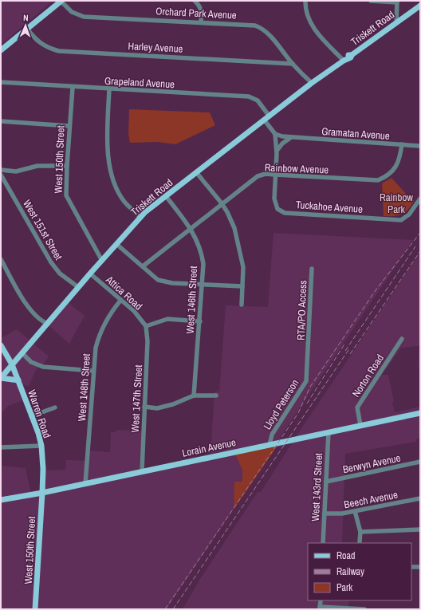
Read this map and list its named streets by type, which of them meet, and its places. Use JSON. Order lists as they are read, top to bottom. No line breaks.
{"streets":{"main road":["Triskett Road","West 150th Street","Warren Road","Lorain Avenue"],"street":["Orchard Park Avenue","Harley Avenue","Grapeland Avenue","Gramatan Avenue","Rainbow Avenue","Tuckahoe Avenue","West 151st Street","Attica Road","West 146th Street","RTA/PO Access","Norton Road","West 148th Street","West 147th Street","Lloyd Peterson","Berwyn Avenue","West 143rd Street","Beech Avenue"]},"crossings":[["Orchard Park Avenue","Triskett Road"],["Orchard Park Avenue","Harley Avenue"],["Triskett Road","Grapeland Avenue"],["Triskett Road","West 150th Street"],["Triskett Road","West 151st Street"],["Triskett Road","Attica Road"],["Triskett Road","West 146th Street"],["Triskett Road","Warren Road"],["Grapeland Avenue","West 150th Street"],["Gramatan Avenue","Rainbow Avenue"],["West 150th Street","Warren Road"],["West 150th Street","Lorain Avenue"],["Rainbow Avenue","Tuckahoe Avenue"],["Rainbow Avenue","West 146th Street"],["Attica Road","West 148th Street"],["Attica Road","West 147th Street"],["RTA/PO Access","Lloyd Peterson"],["Norton Road","Lorain Avenue"],["West 148th Street","Lorain Avenue"],["West 147th Street","Lorain Avenue"],["Lloyd Peterson","Lorain Avenue"],["Warren Road","Lorain Avenue"],["Lorain Avenue","West 143rd Street"],["Berwyn Avenue","West 143rd Street"],["West 143rd Street","Beech Avenue"]],"parks":["Rainbow Park"],"legend":["Road","Railway","Park"],"north":"top"}
